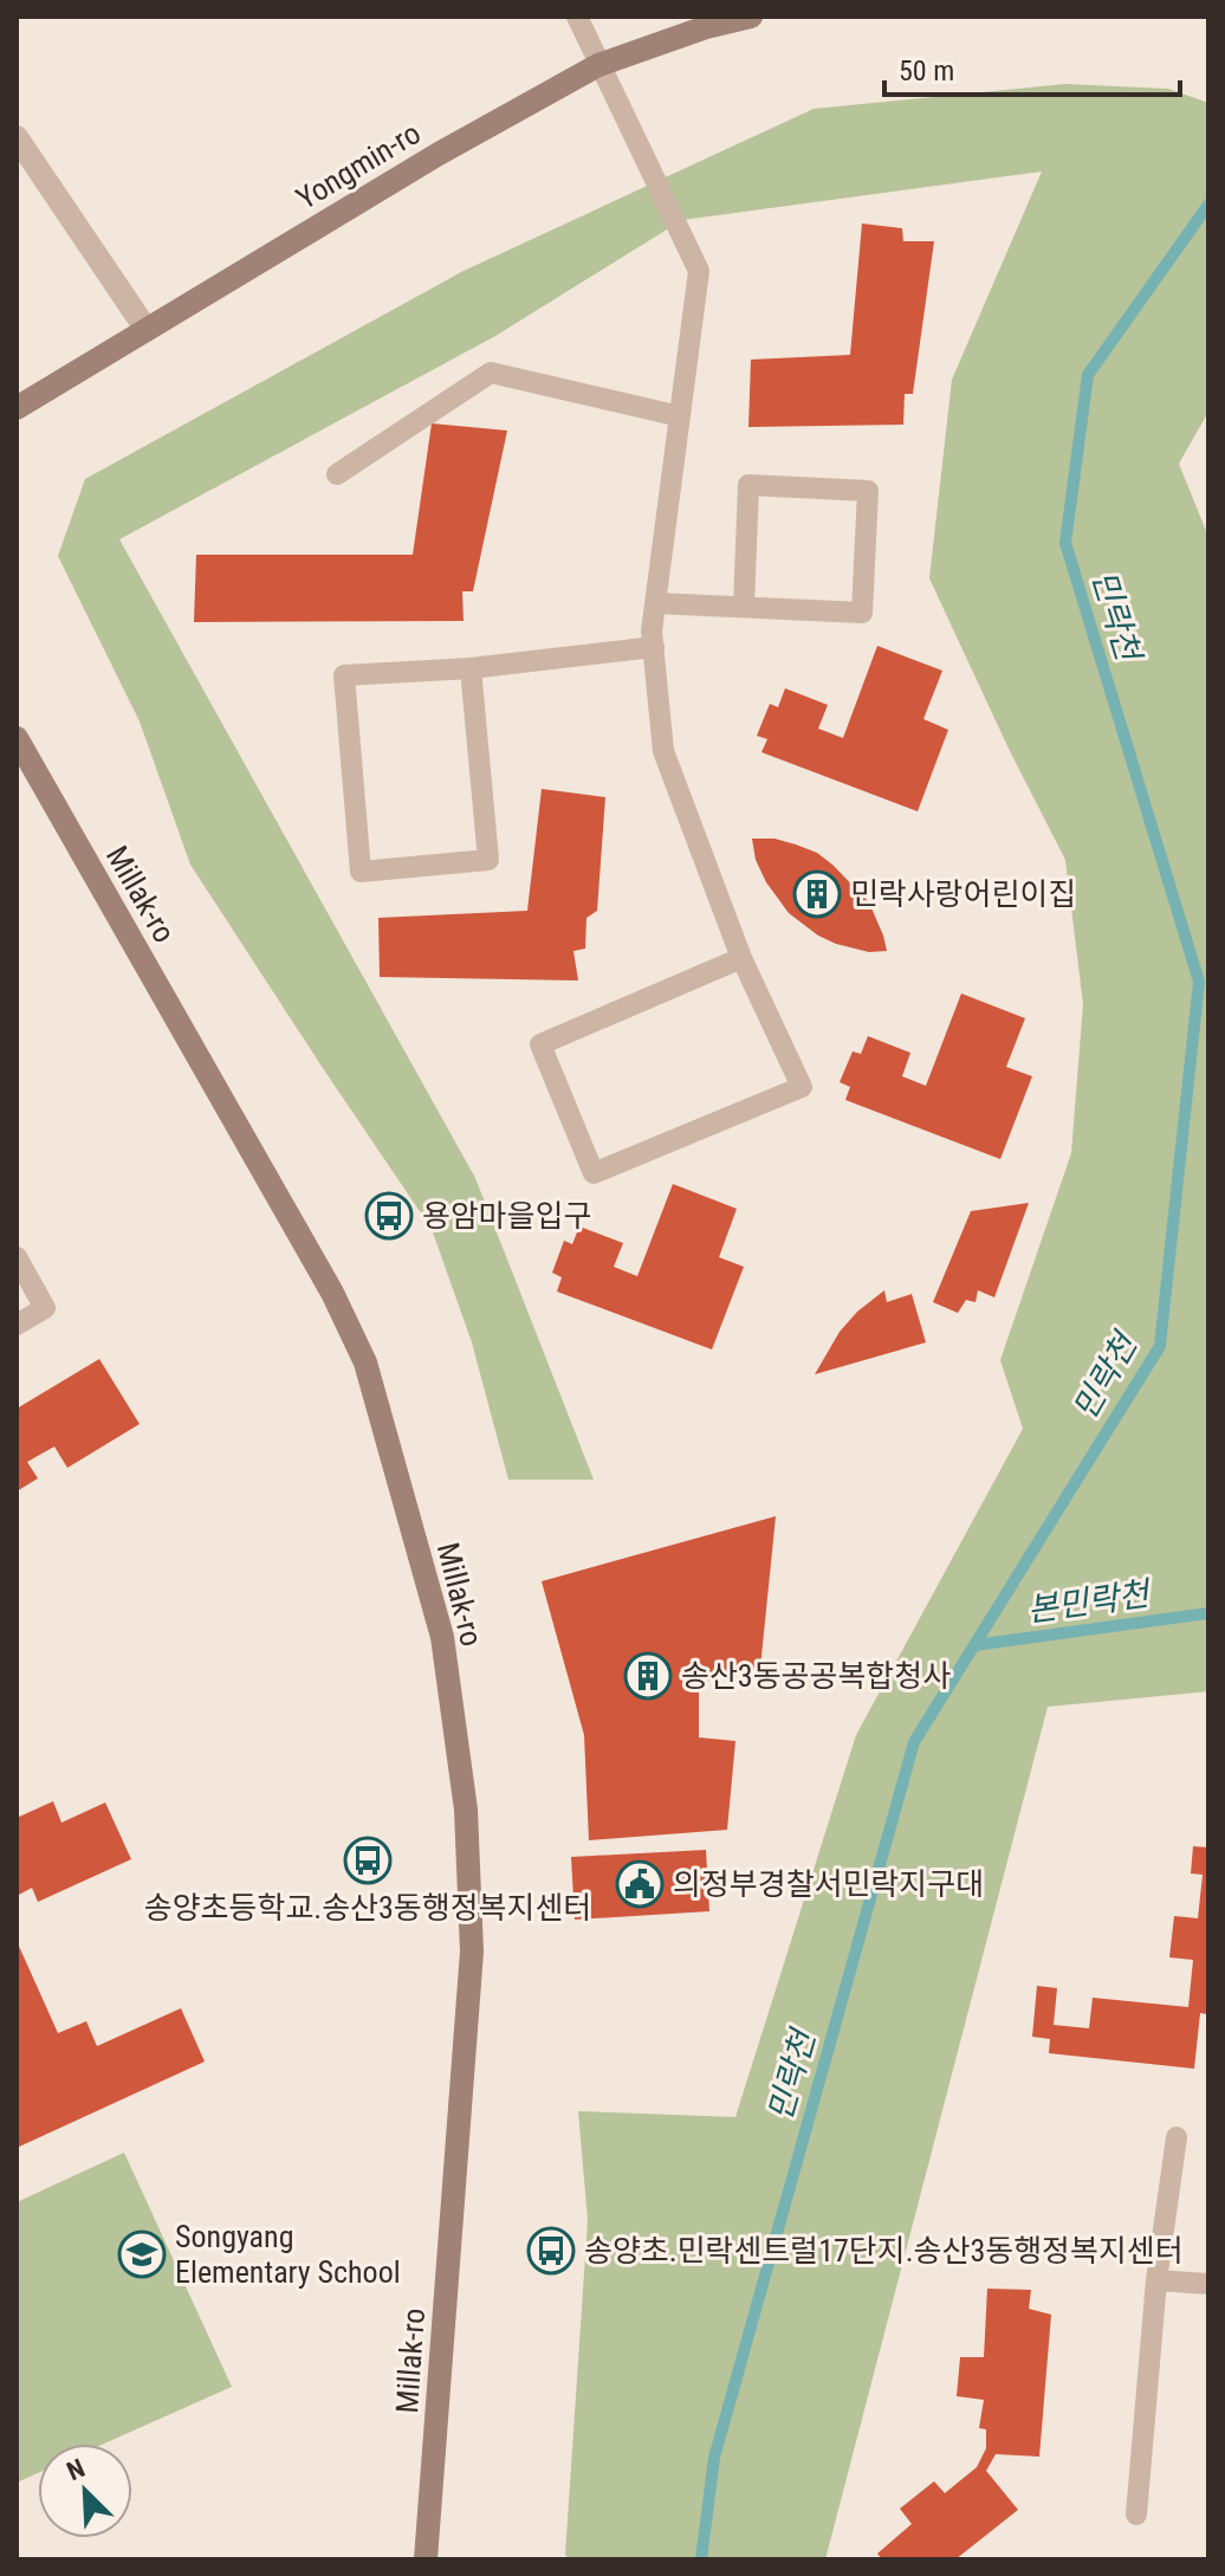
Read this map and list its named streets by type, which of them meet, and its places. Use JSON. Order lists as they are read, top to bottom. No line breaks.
{"streets":{"main road":["Yongmin-ro","Millak-ro"]},"water":["민락천","본민락천"],"places":{"building":["민락사랑어린이집","송산3동공공복합청사"],"bus stop":["용암마을입구","송양초등학교.송산3동행정복지센터","송양초.민락센트럴17단지.송산3동행정복지센터"],"public building":["의정부경찰서민락지구대"],"school or university":["Songyang Elementary School"]},"scale_bar":"50 m","north":"top left"}
